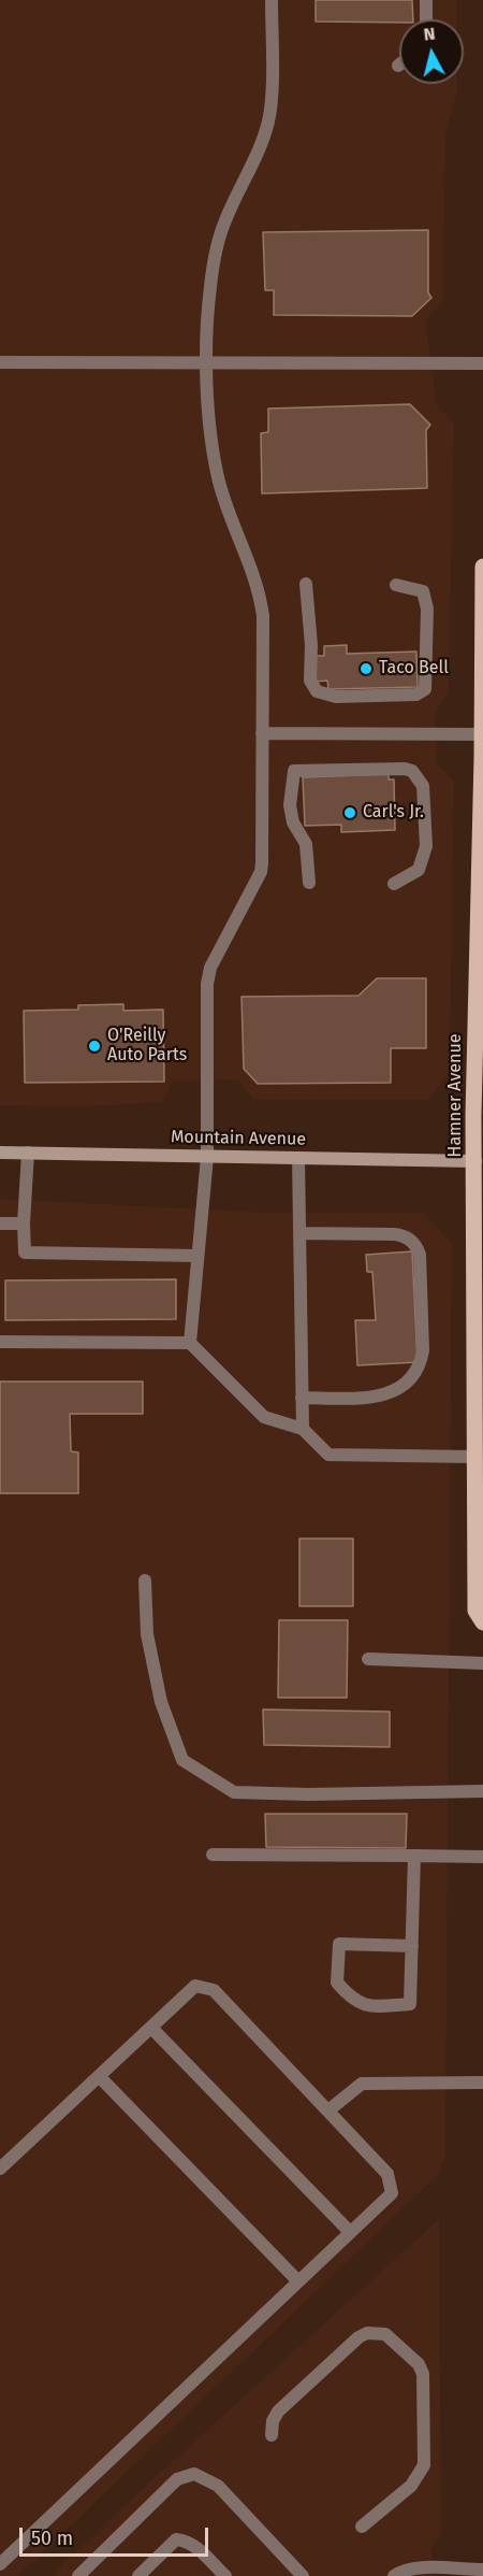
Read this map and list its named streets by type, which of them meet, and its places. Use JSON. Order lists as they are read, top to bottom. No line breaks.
{"streets":{"main road":["Hamner Avenue","Mountain Avenue"]},"crossings":[["Hamner Avenue","Mountain Avenue"]],"places":["Taco Bell","Carl's Jr.","O'Reilly Auto Parts"],"scale_bar":"50 m","north":"top"}
